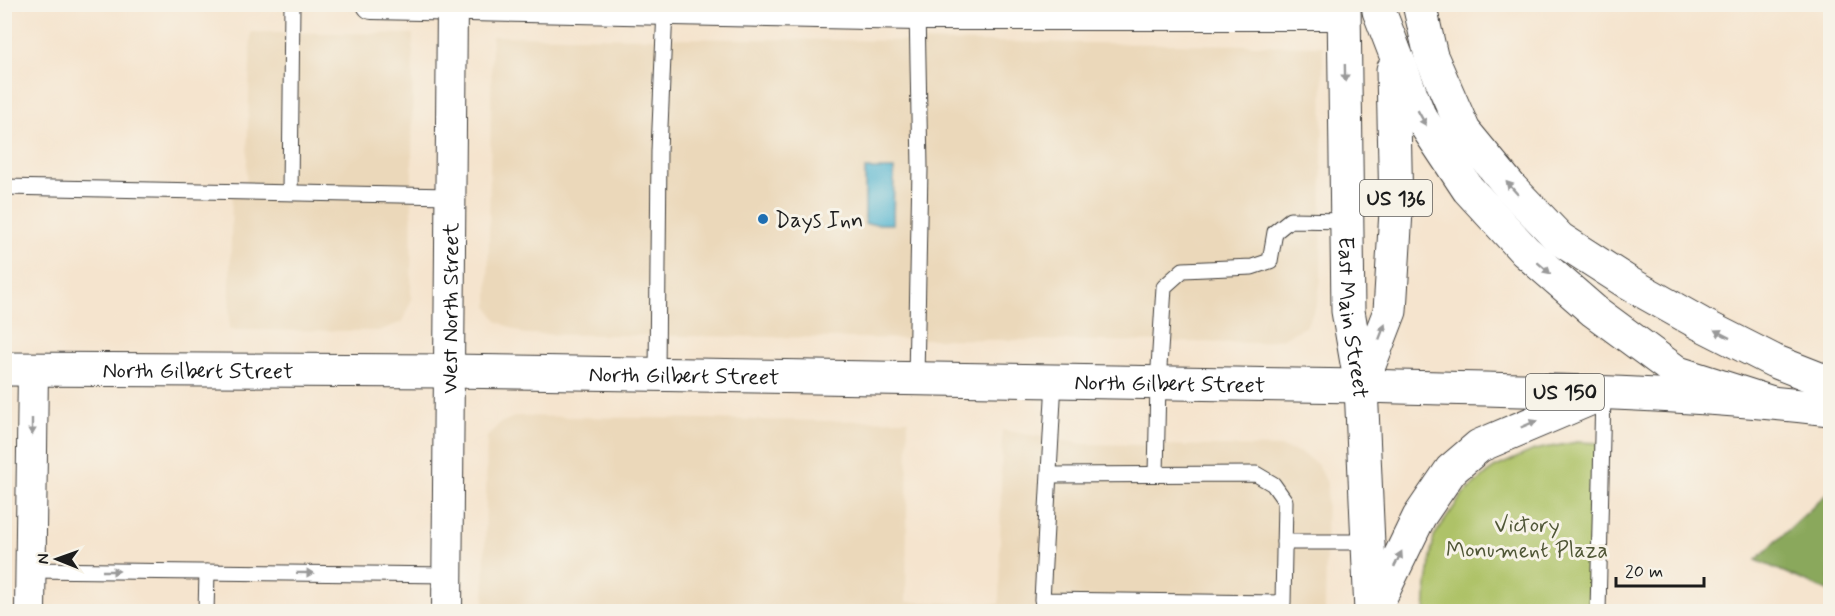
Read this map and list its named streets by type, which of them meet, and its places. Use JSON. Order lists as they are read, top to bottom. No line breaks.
{"streets":{"main road":["US 136","East Main Street","North Gilbert Street","US 150"],"street":["West North Street"]},"crossings":[["East Main Street","North Gilbert Street"],["East Main Street","US 150"],["West North Street","North Gilbert Street"],["North Gilbert Street","US 150"]],"parks":["Victory Monument Plaza"],"places":["Days Inn"],"scale_bar":"20 m","north":"left"}
